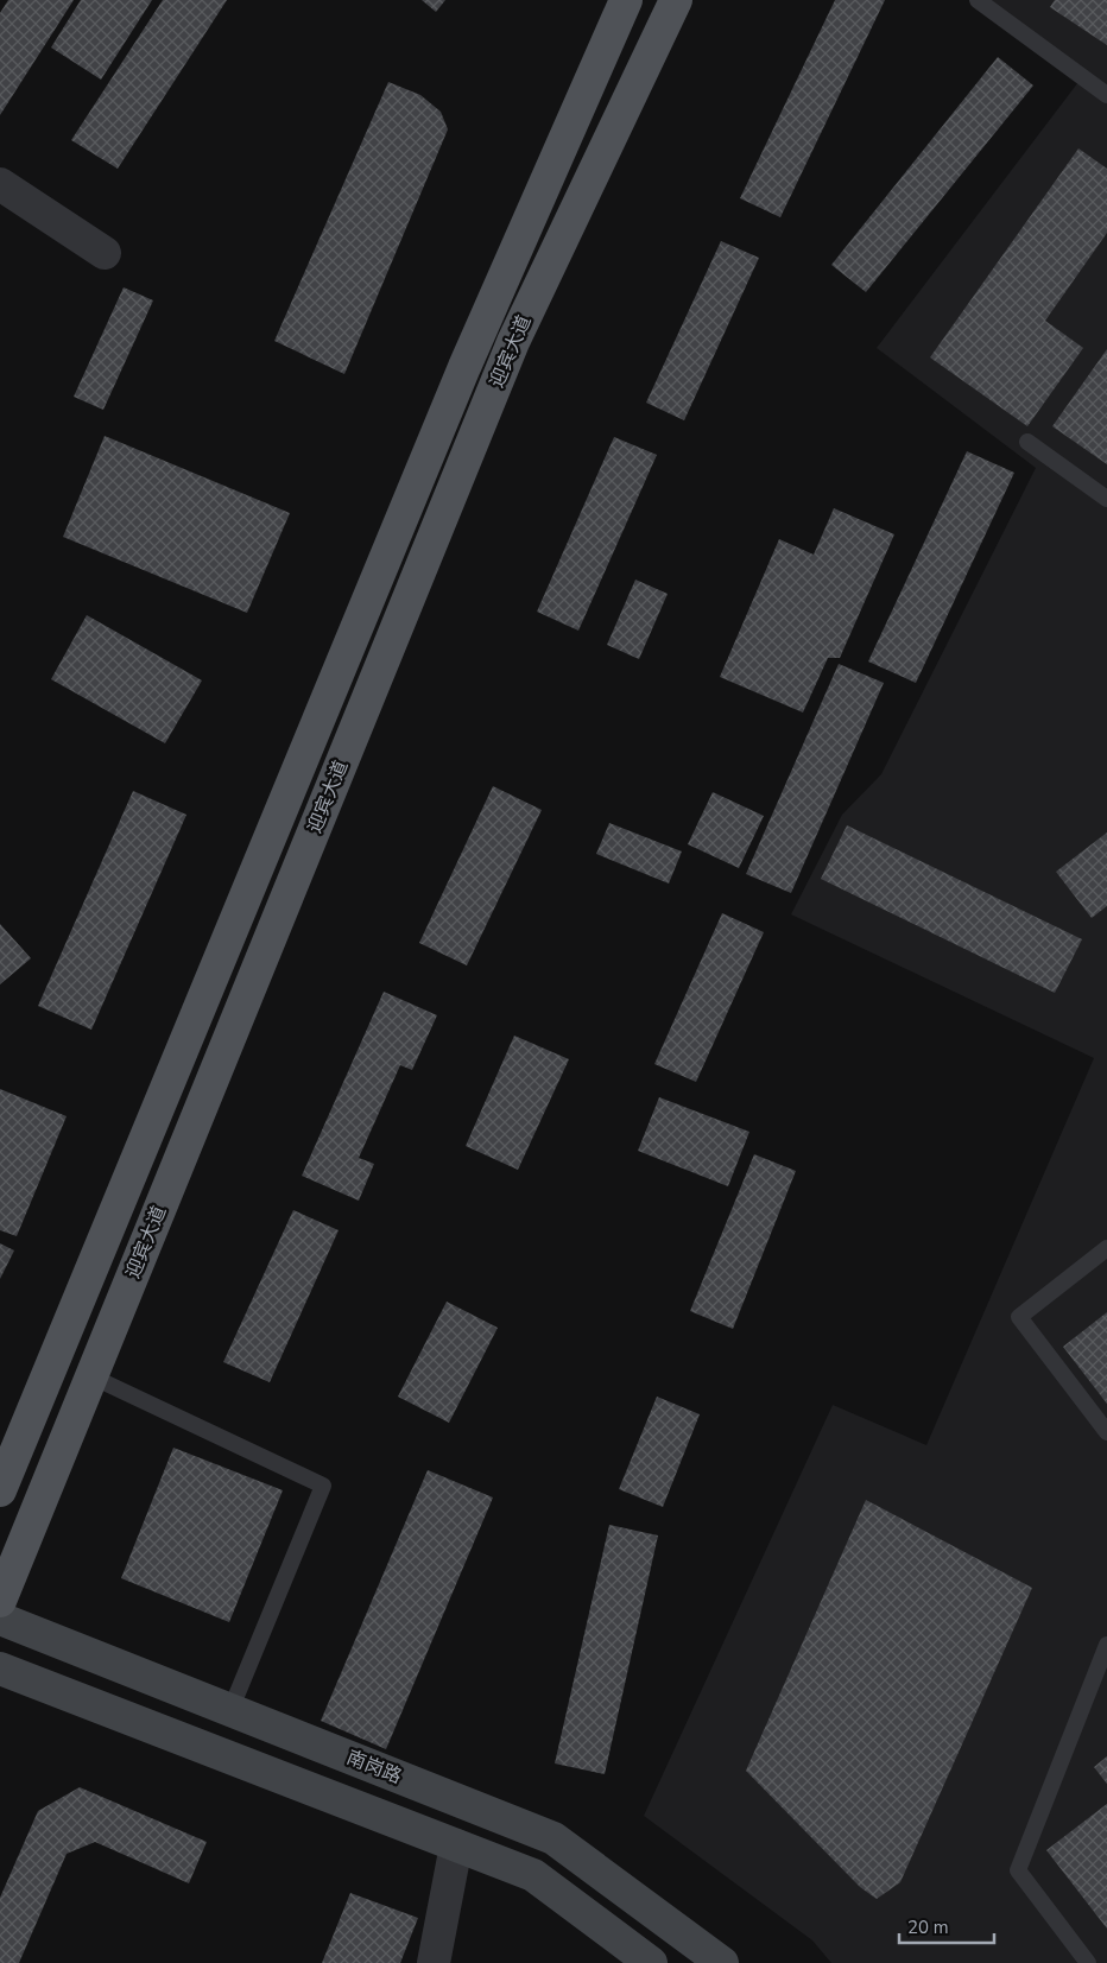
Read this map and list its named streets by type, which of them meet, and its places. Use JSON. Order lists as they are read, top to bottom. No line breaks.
{"streets":{"main road":["迎宾大道","南岗路"]},"scale_bar":"20 m"}
